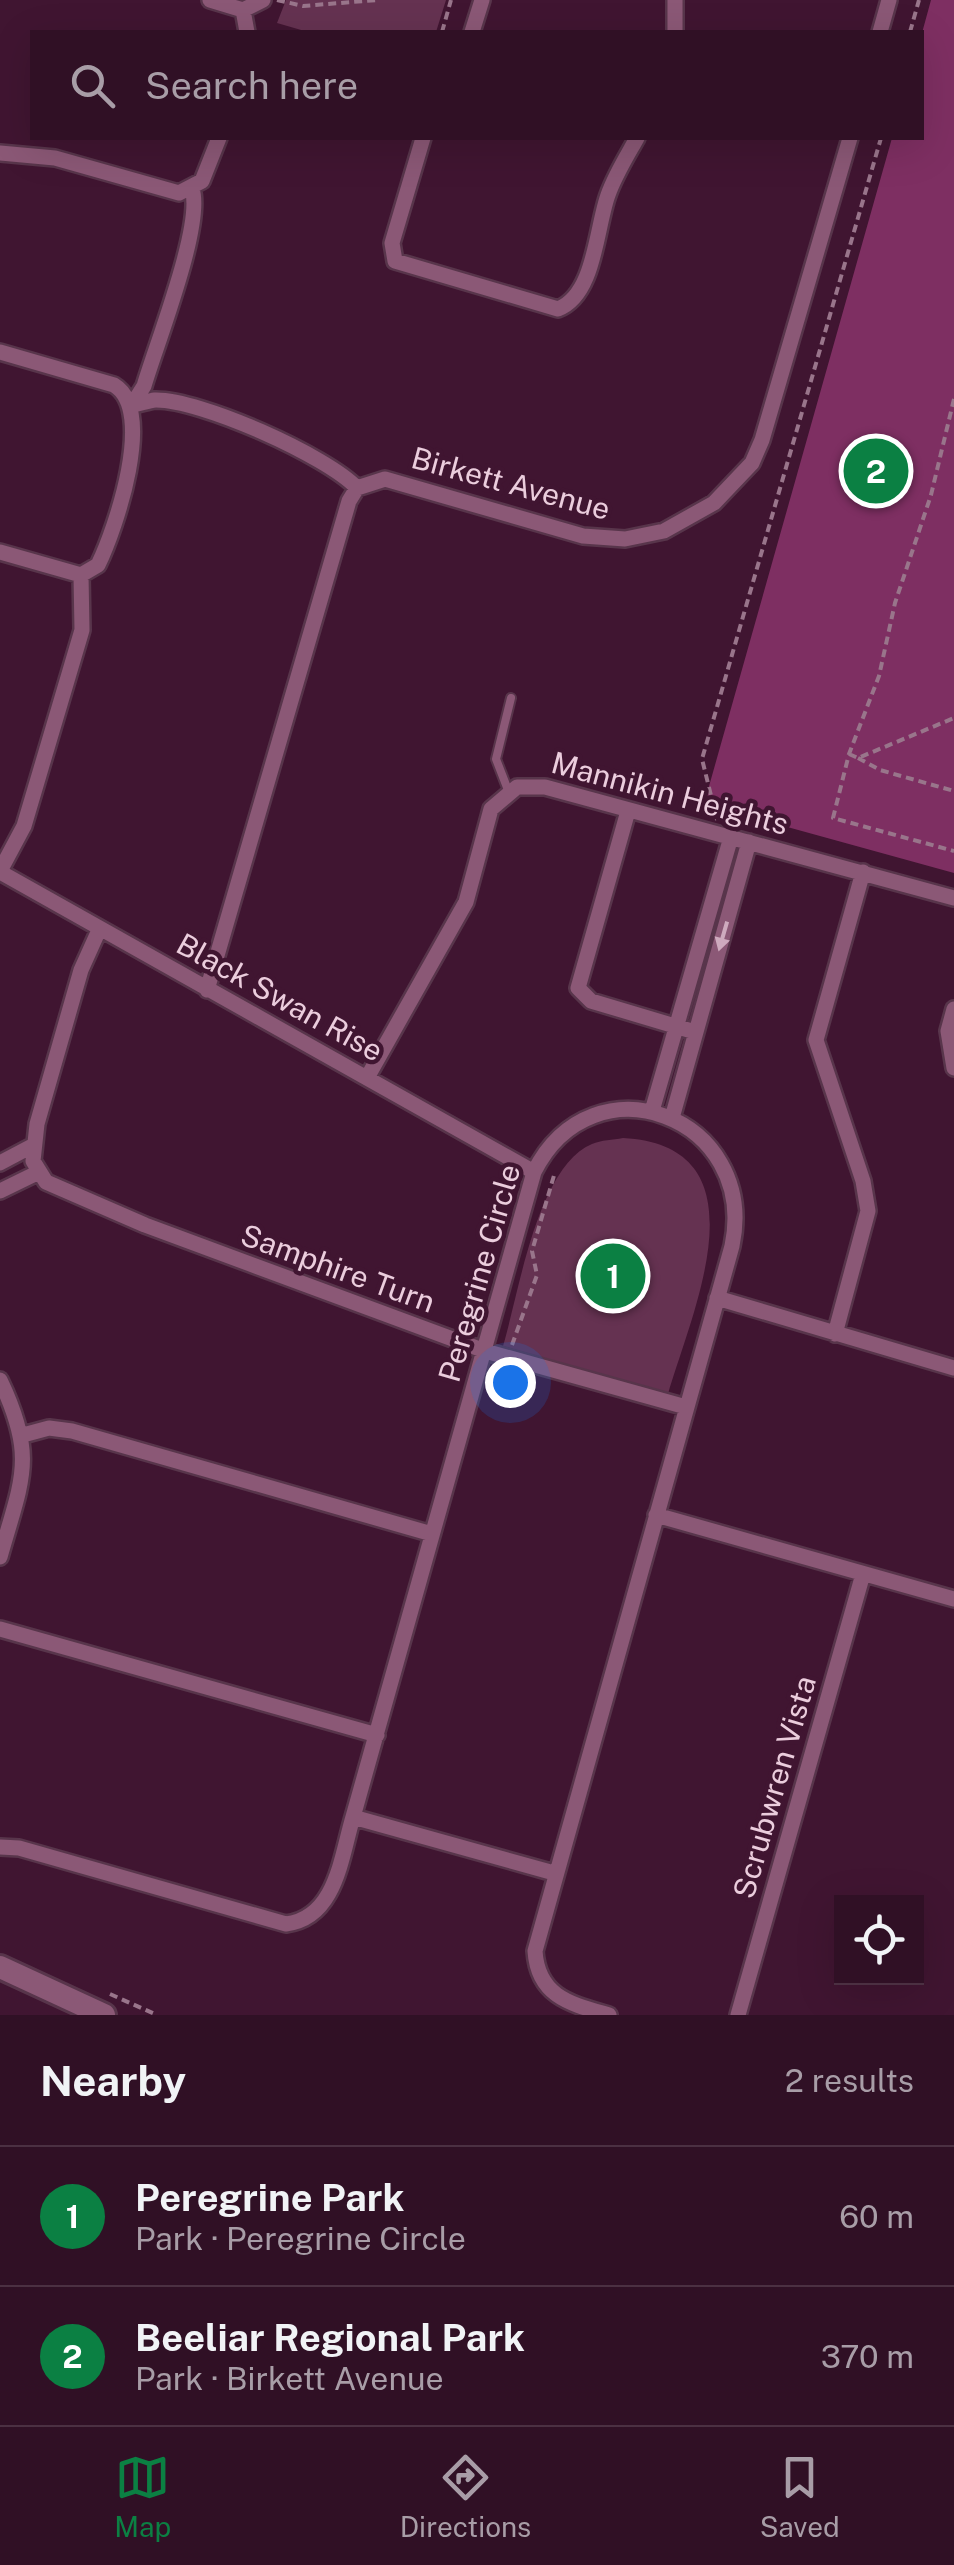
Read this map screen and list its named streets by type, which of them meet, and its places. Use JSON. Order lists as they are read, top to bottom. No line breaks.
{"streets":{"street":["Birkett Avenue","Mannikin Heights","Black Swan Rise","Samphire Turn","Peregrine Circle","Scrubwren Vista"]},"crossings":[["Mannikin Heights","Black Swan Rise"],["Black Swan Rise","Peregrine Circle"],["Samphire Turn","Peregrine Circle"]],"page":{"search":"Search here","pins":["2","1"],"heading":["Nearby","2 results"],"list":[{"mark":"1","name":"Peregrine Park","note":"Park · Peregrine Circle","value":"60 m"},{"mark":"2","name":"Beeliar Regional Park","note":"Park · Birkett Avenue","value":"370 m"}],"nav":["Map","Directions","Saved"]}}
